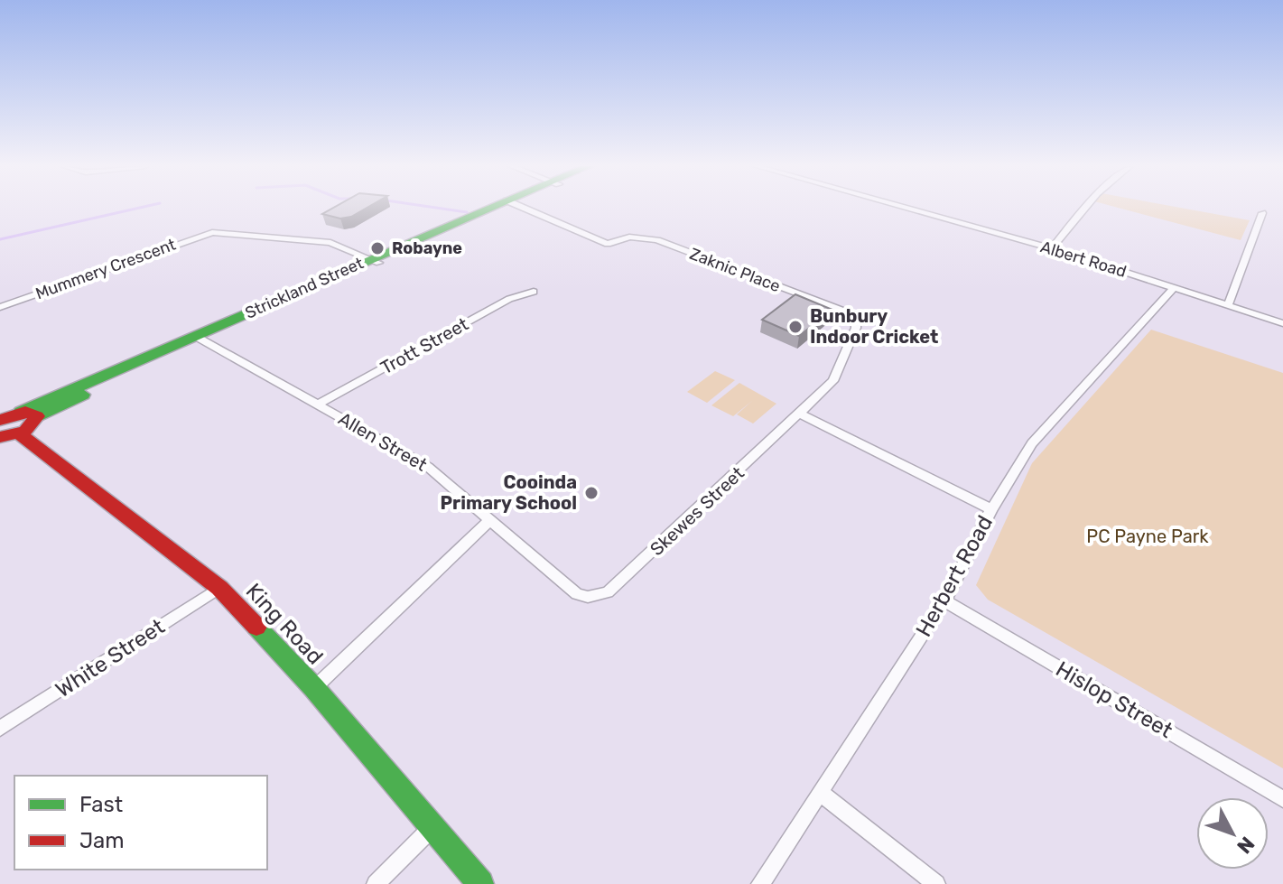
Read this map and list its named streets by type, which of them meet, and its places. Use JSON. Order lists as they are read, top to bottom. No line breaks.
{"streets":{"street":["Albert Road","Mummery Crescent","Zaknic Place","Strickland Street","Trott Street","Allen Street","Skewes Street","Herbert Road","King Road","White Street","Hislop Street"]},"crossings":[["Albert Road","Herbert Road"],["Mummery Crescent","Strickland Street"],["Zaknic Place","Skewes Street"],["Strickland Street","Allen Street"],["Trott Street","Allen Street"],["Allen Street","Skewes Street"],["Herbert Road","Hislop Street"],["King Road","White Street"]],"parks":["PC Payne Park"],"places":["Robayne","Bunbury Indoor Cricket","Cooinda Primary School"],"legend":["Fast","Jam"],"north":"bottom right"}
